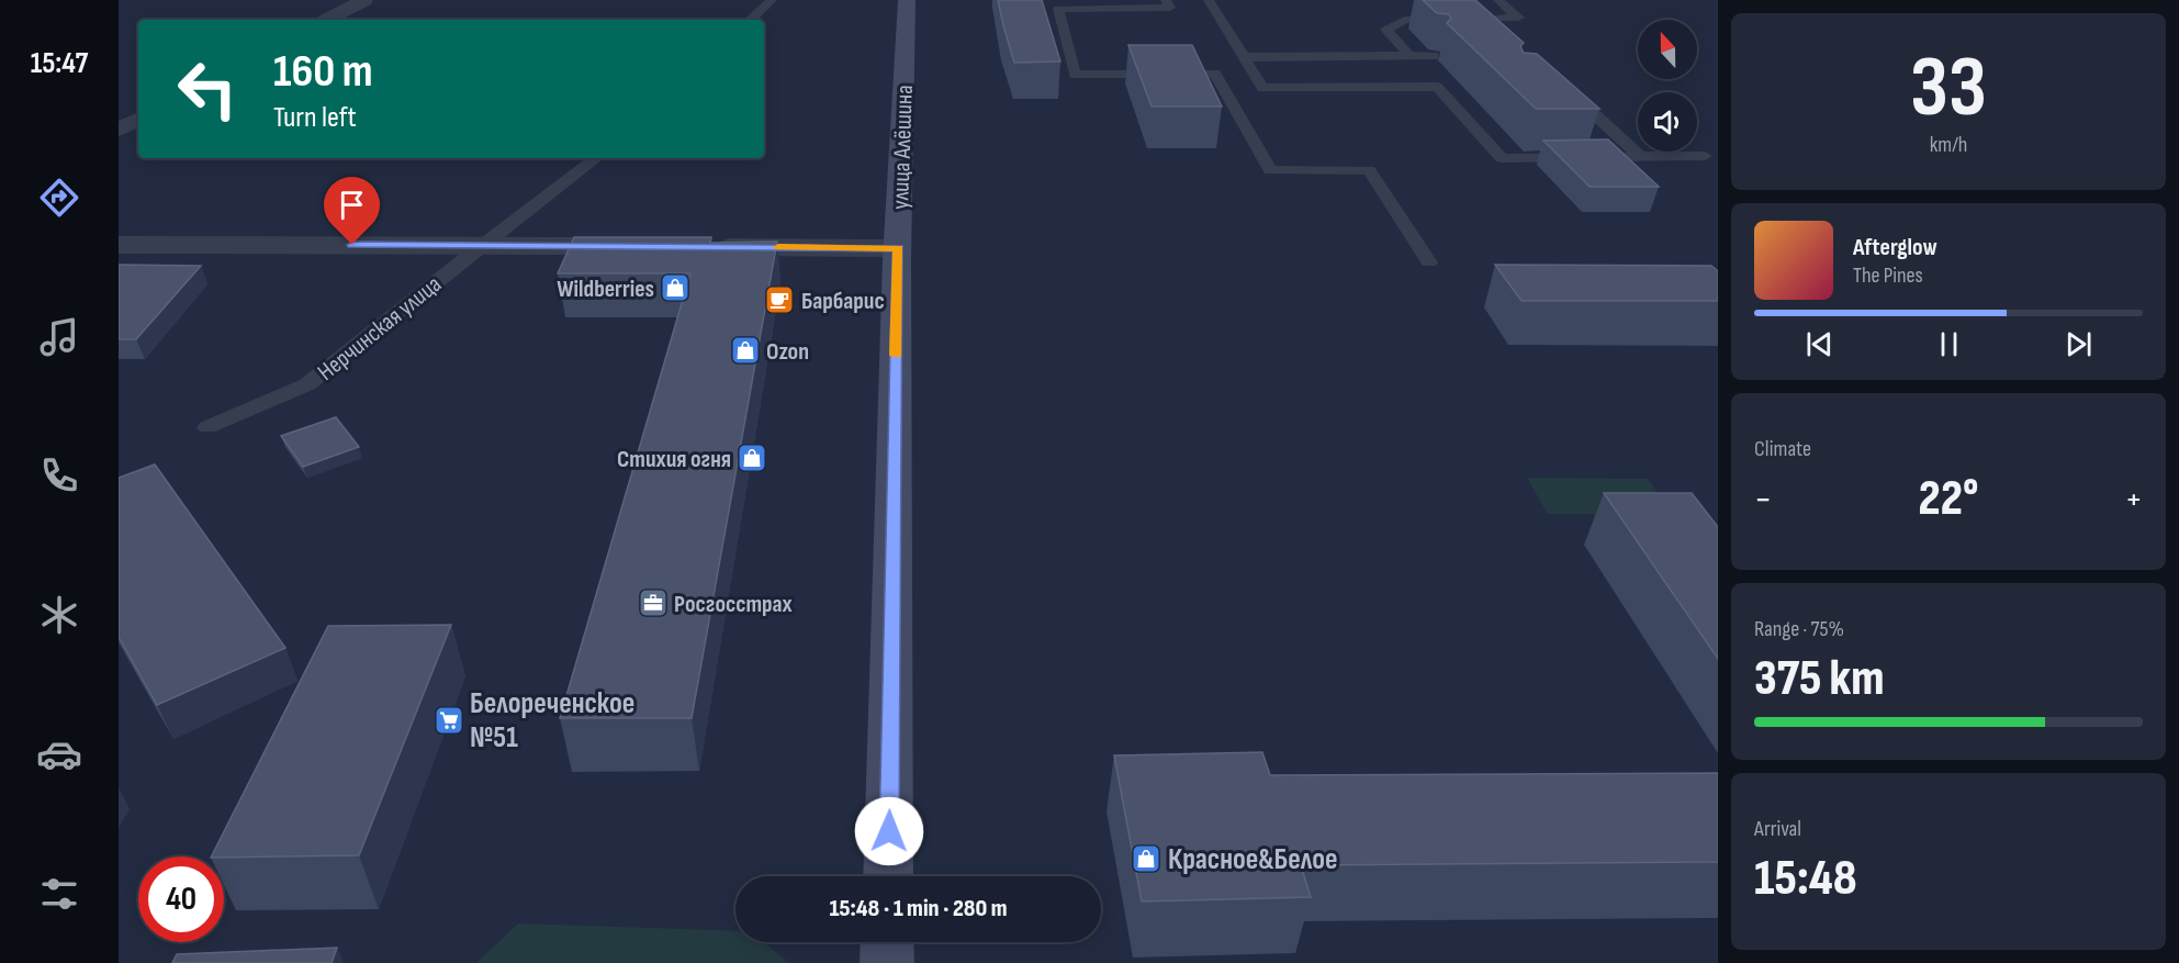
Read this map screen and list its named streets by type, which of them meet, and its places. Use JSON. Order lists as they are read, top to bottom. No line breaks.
{"streets":{"street":["улица Алёшина"],"lane":["Нерчинская улица"]},"places":{"shop":["Wildberries","Ozon","Стихия огня","Красное&Белое"],"cafe":["Барбарис"],"office":["Росгосстрах"],"supermarket":["Белореченское №51"]},"north":"top","page":{"tabs":"15:47","tile":[["33","km/h"],"Climate",["Range · 75%","375 km"],["Arrival","15:48"]],"turn":["160 m","Turn left"],"song":["Afterglow","The Pines"],"heat":["−","22°","+"],"limit":"40","trip":"15:48 · 1 min · 280 m"}}
